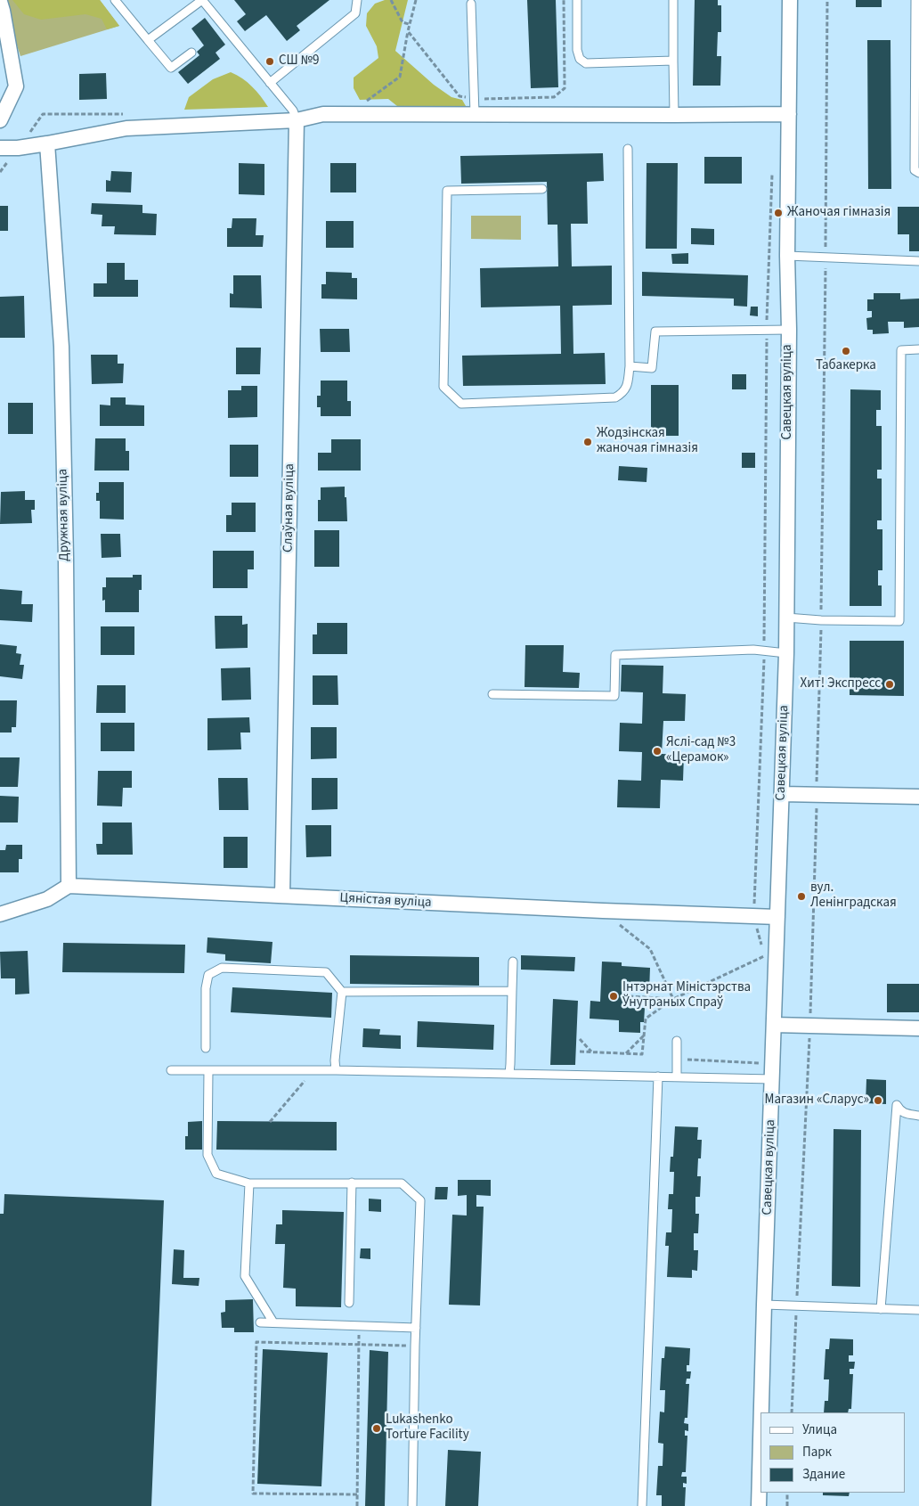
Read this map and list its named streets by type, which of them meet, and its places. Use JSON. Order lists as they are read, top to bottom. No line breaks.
{"streets":{"street":["Савецкая вуліца","Слаўная вуліца","Дружная вуліца","Цяністая вуліца"]},"crossings":[["Савецкая вуліца","Цяністая вуліца"],["Слаўная вуліца","Цяністая вуліца"],["Дружная вуліца","Цяністая вуліца"]],"places":["СШ №9","Жаночая гімназія","Табакерка","Жодзінская жаночая гімназія","Хит! Экспресс","Яслі-сад №3 «Церамок»","вул. Ленінградская","Інтэрнат Міністэрства Ўнутраных Спраў","Магазин «Сларус»","Lukashenko Torture Facility"],"legend":["Улица","Парк","Здание"]}
